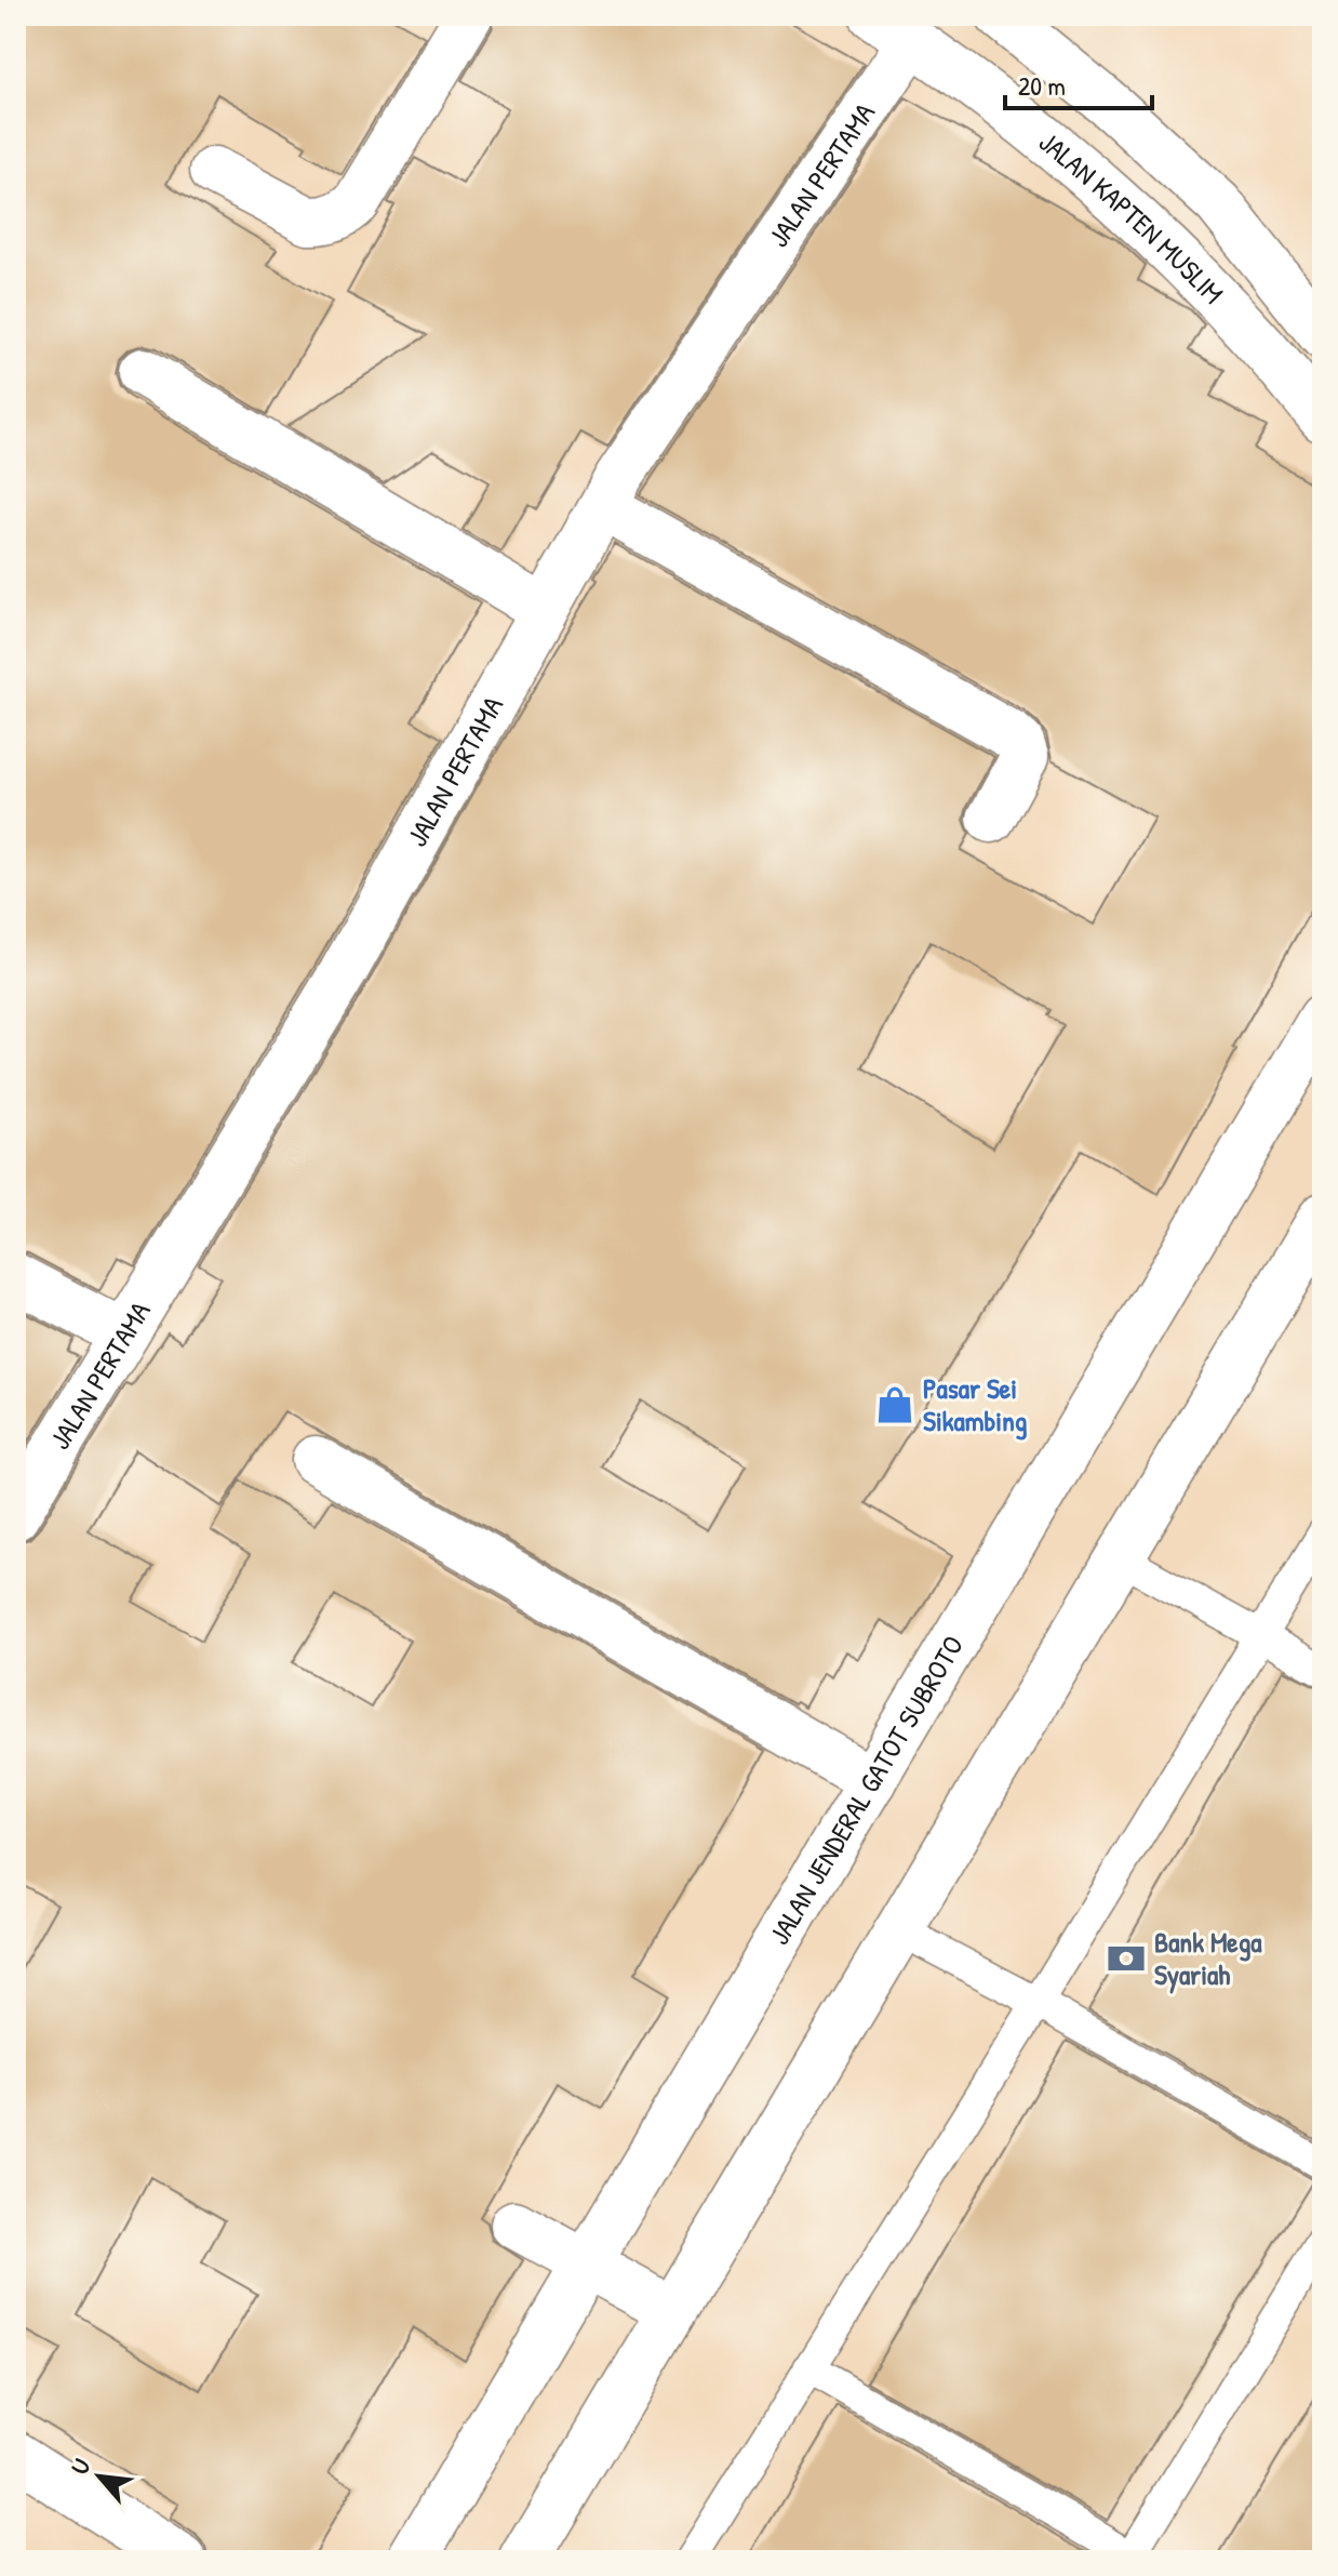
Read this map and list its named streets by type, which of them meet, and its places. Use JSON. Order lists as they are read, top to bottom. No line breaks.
{"streets":{"main road":["JALAN PERTAMA","JALAN KAPTEN MUSLIM","JALAN JENDERAL GATOT SUBROTO"]},"crossings":[["JALAN PERTAMA","JALAN KAPTEN MUSLIM"]],"places":{"shop":["Pasar Sei Sikambing"],"bank":["Bank Mega Syariah"]},"scale_bar":"20 m","north":"top left"}
